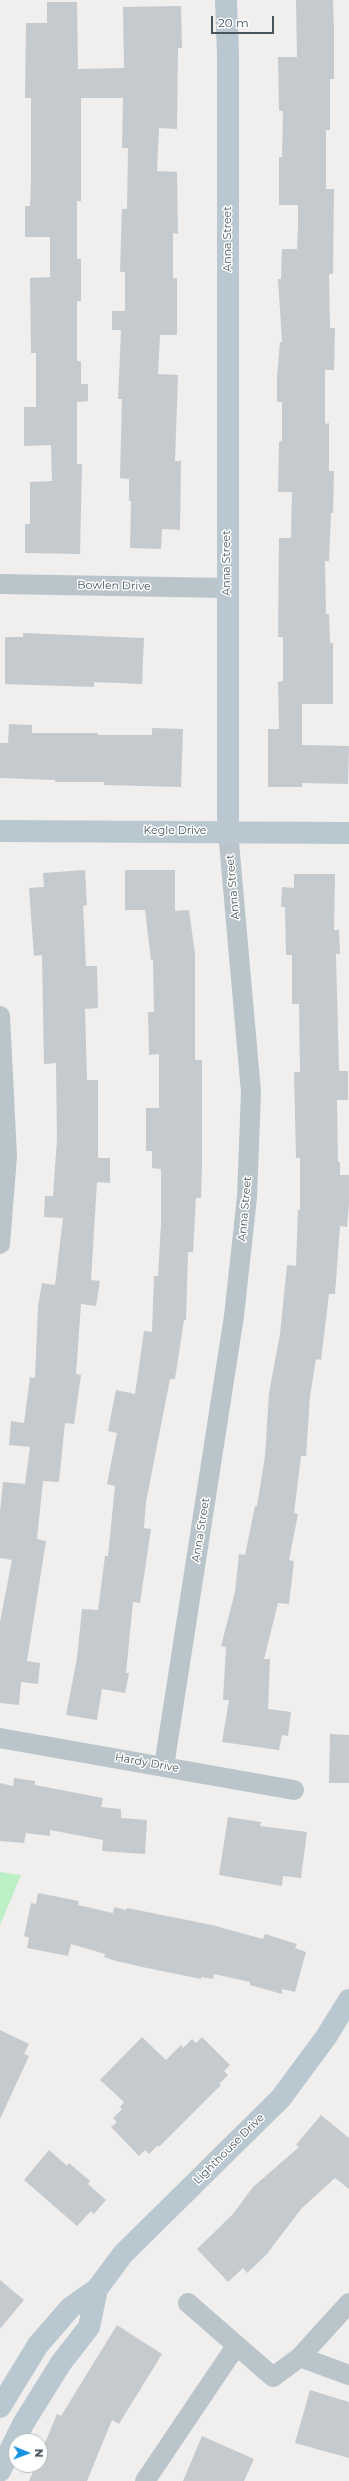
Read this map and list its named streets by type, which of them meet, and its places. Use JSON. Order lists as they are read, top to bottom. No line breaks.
{"streets":{"street":["Anna Street","Bowlen Drive","Kegle Drive","Hardy Drive","Lighthouse Drive"]},"crossings":[["Anna Street","Bowlen Drive"],["Anna Street","Kegle Drive"],["Anna Street","Hardy Drive"]],"scale_bar":"20 m","north":"right"}
